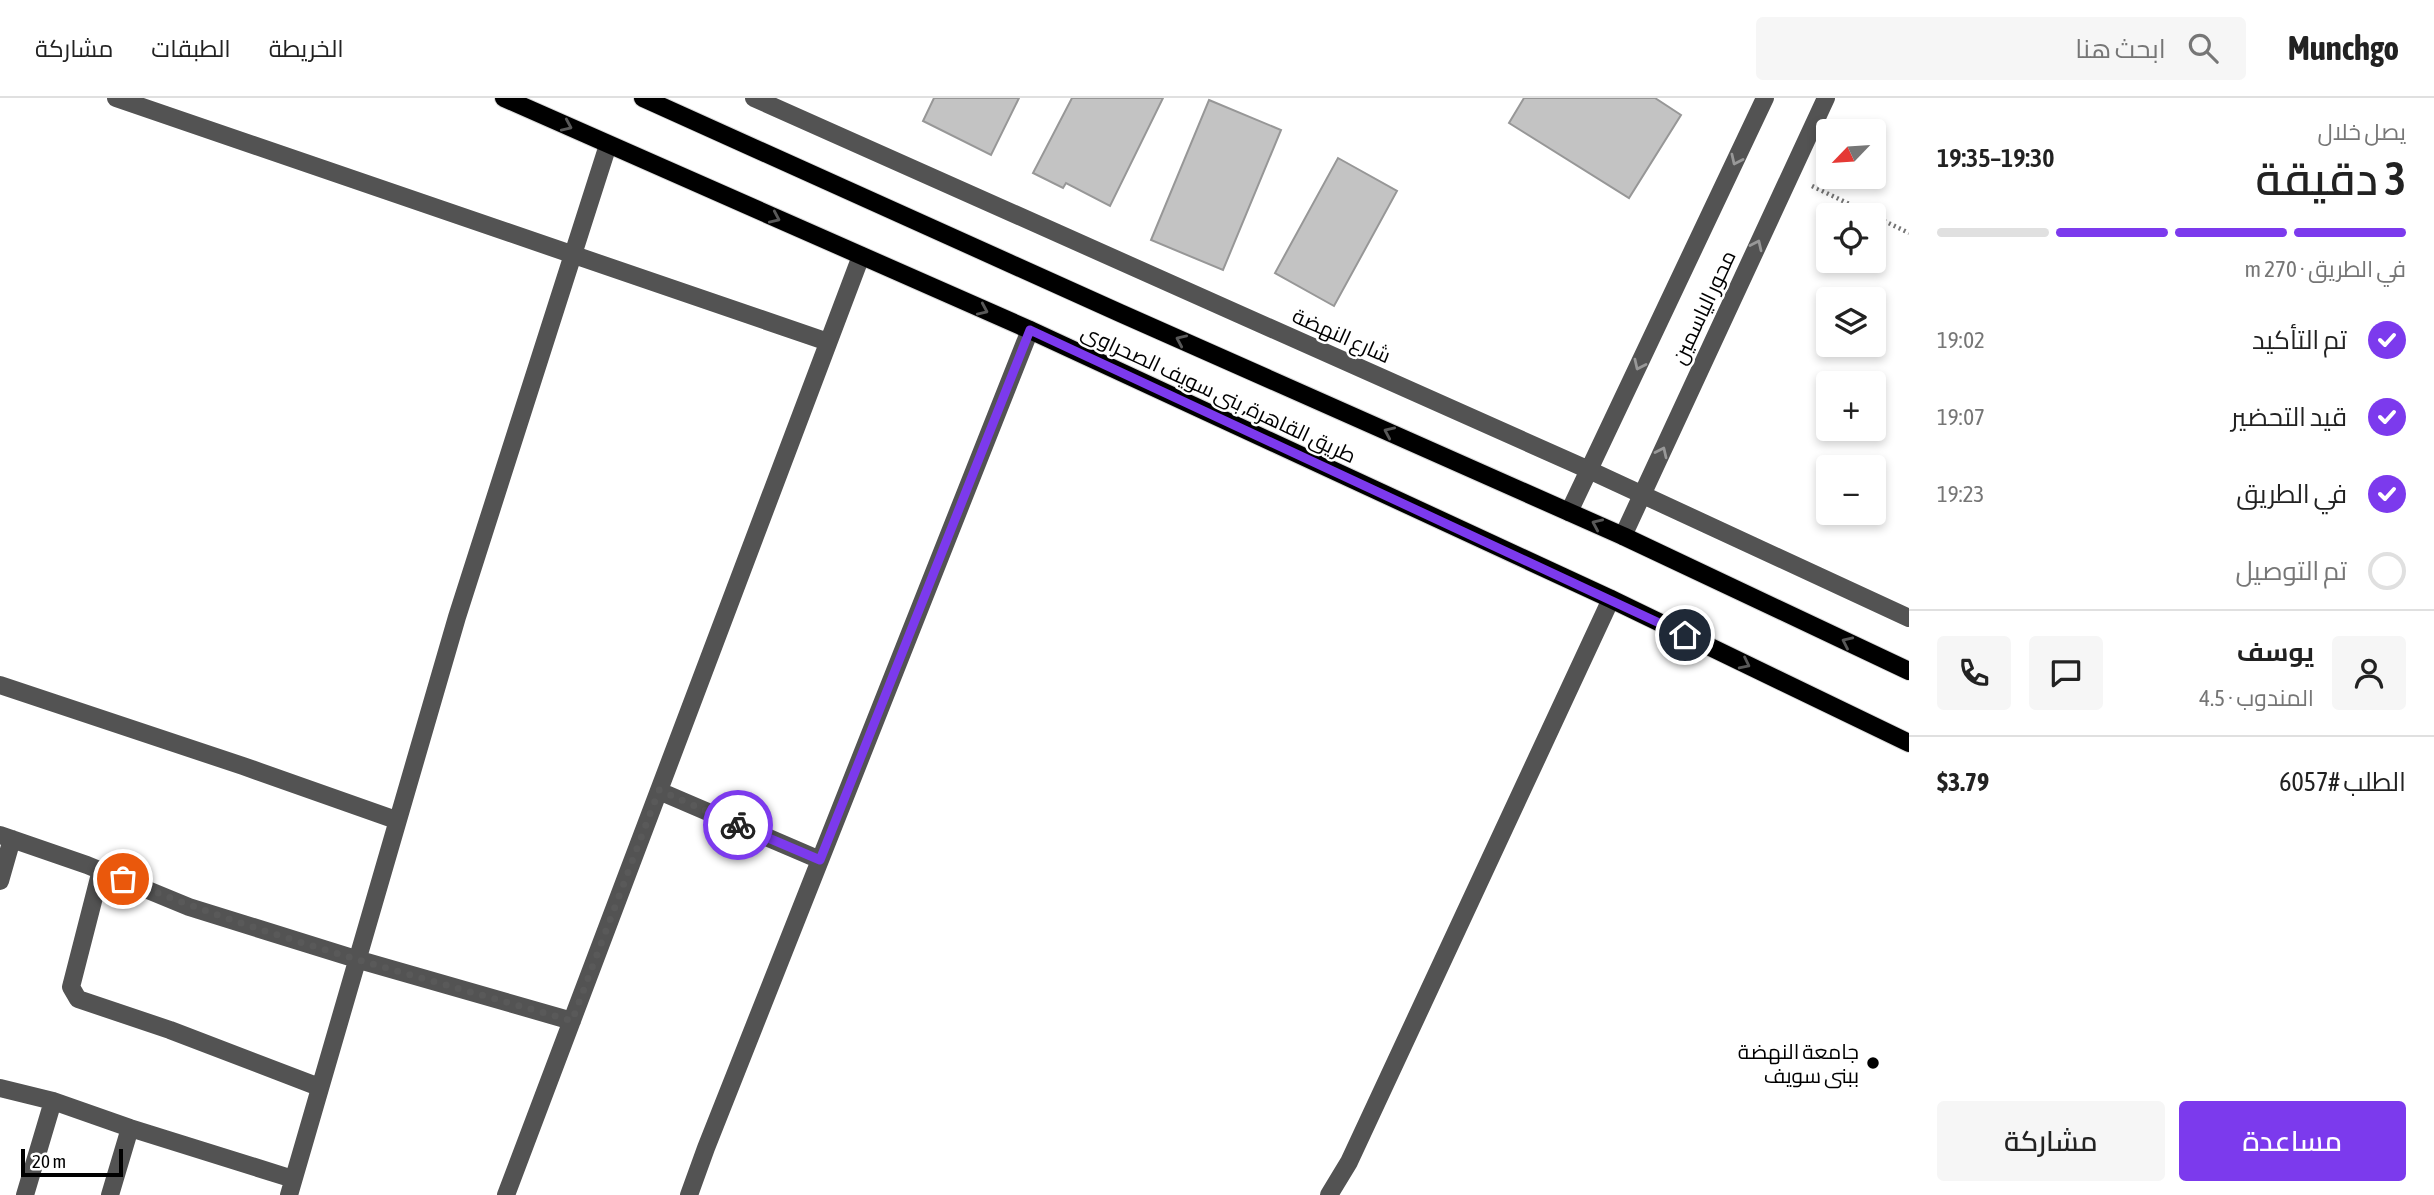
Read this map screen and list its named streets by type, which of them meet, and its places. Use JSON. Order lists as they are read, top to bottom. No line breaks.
{"streets":{"main road":["طريق القاهرة, بنى سويف الصحراوى"],"street":["محور الياسمين","شارع النهضة"]},"crossings":[["محور الياسمين","شارع النهضة"],["محور الياسمين","طريق القاهرة, بنى سويف الصحراوى"]],"places":["جامعة النهضة ببنى سويف"],"scale_bar":"20 m","north":"bottom left","page":{"header":"Munchgo","search":"ابحث هنا","nav":["الخريطة","الطبقات","مشاركة"],"heading":["3 دقيقة","يصل خلال","19:30–19:35"],"panel":["يوسف","المندوب · 4.5","الطلب #6057","$3.79"],"map_buttons":["+","−"],"bar":"في الطريق · 270 m","list":[["تم التأكيد","19:02"],["قيد التحضير","19:07"],["في الطريق","19:23"],"تم التوصيل"],"buttons":["مساعدة","مشاركة"],"scale":"20 m"}}
